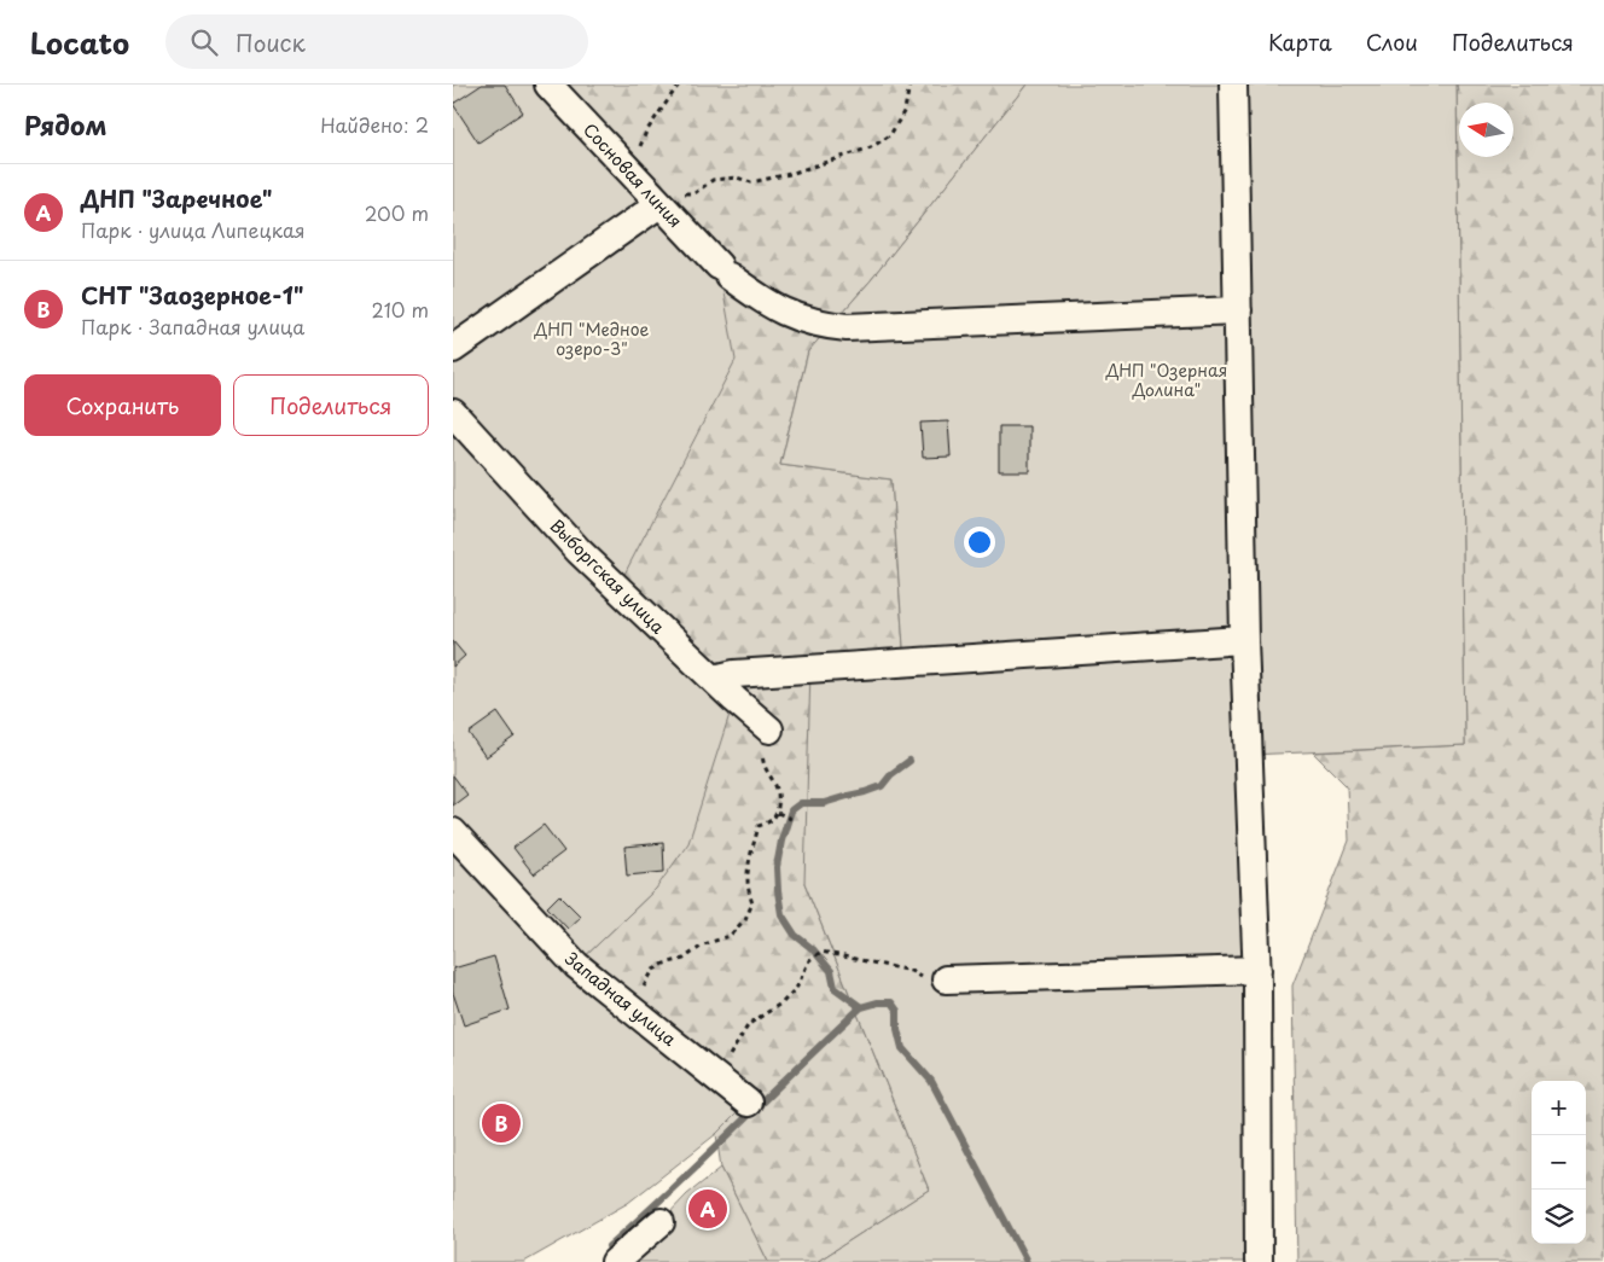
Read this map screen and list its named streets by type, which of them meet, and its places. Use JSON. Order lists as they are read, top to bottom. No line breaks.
{"streets":{"street":["Сосновая линия","Выборгская улица","Западная улица"]},"parks":["ДНП \"Медное озеро-3\"","ДНП \"Озерная Долина\""],"north":"left","page":{"header":"Locato","search":"Поиск","nav":["Карта","Слои","Поделиться"],"heading":["Рядом","Найдено: 2"],"list":[{"mark":"A","name":"ДНП \"Заречное\"","note":"Парк · улица Липецкая","value":"200 m"},{"mark":"B","name":"СНТ \"Заозерное-1\"","note":"Парк · Западная улица","value":"210 m"}],"buttons":["Сохранить","Поделиться"],"map_buttons":["+","−"],"pins":["B","A"]}}
